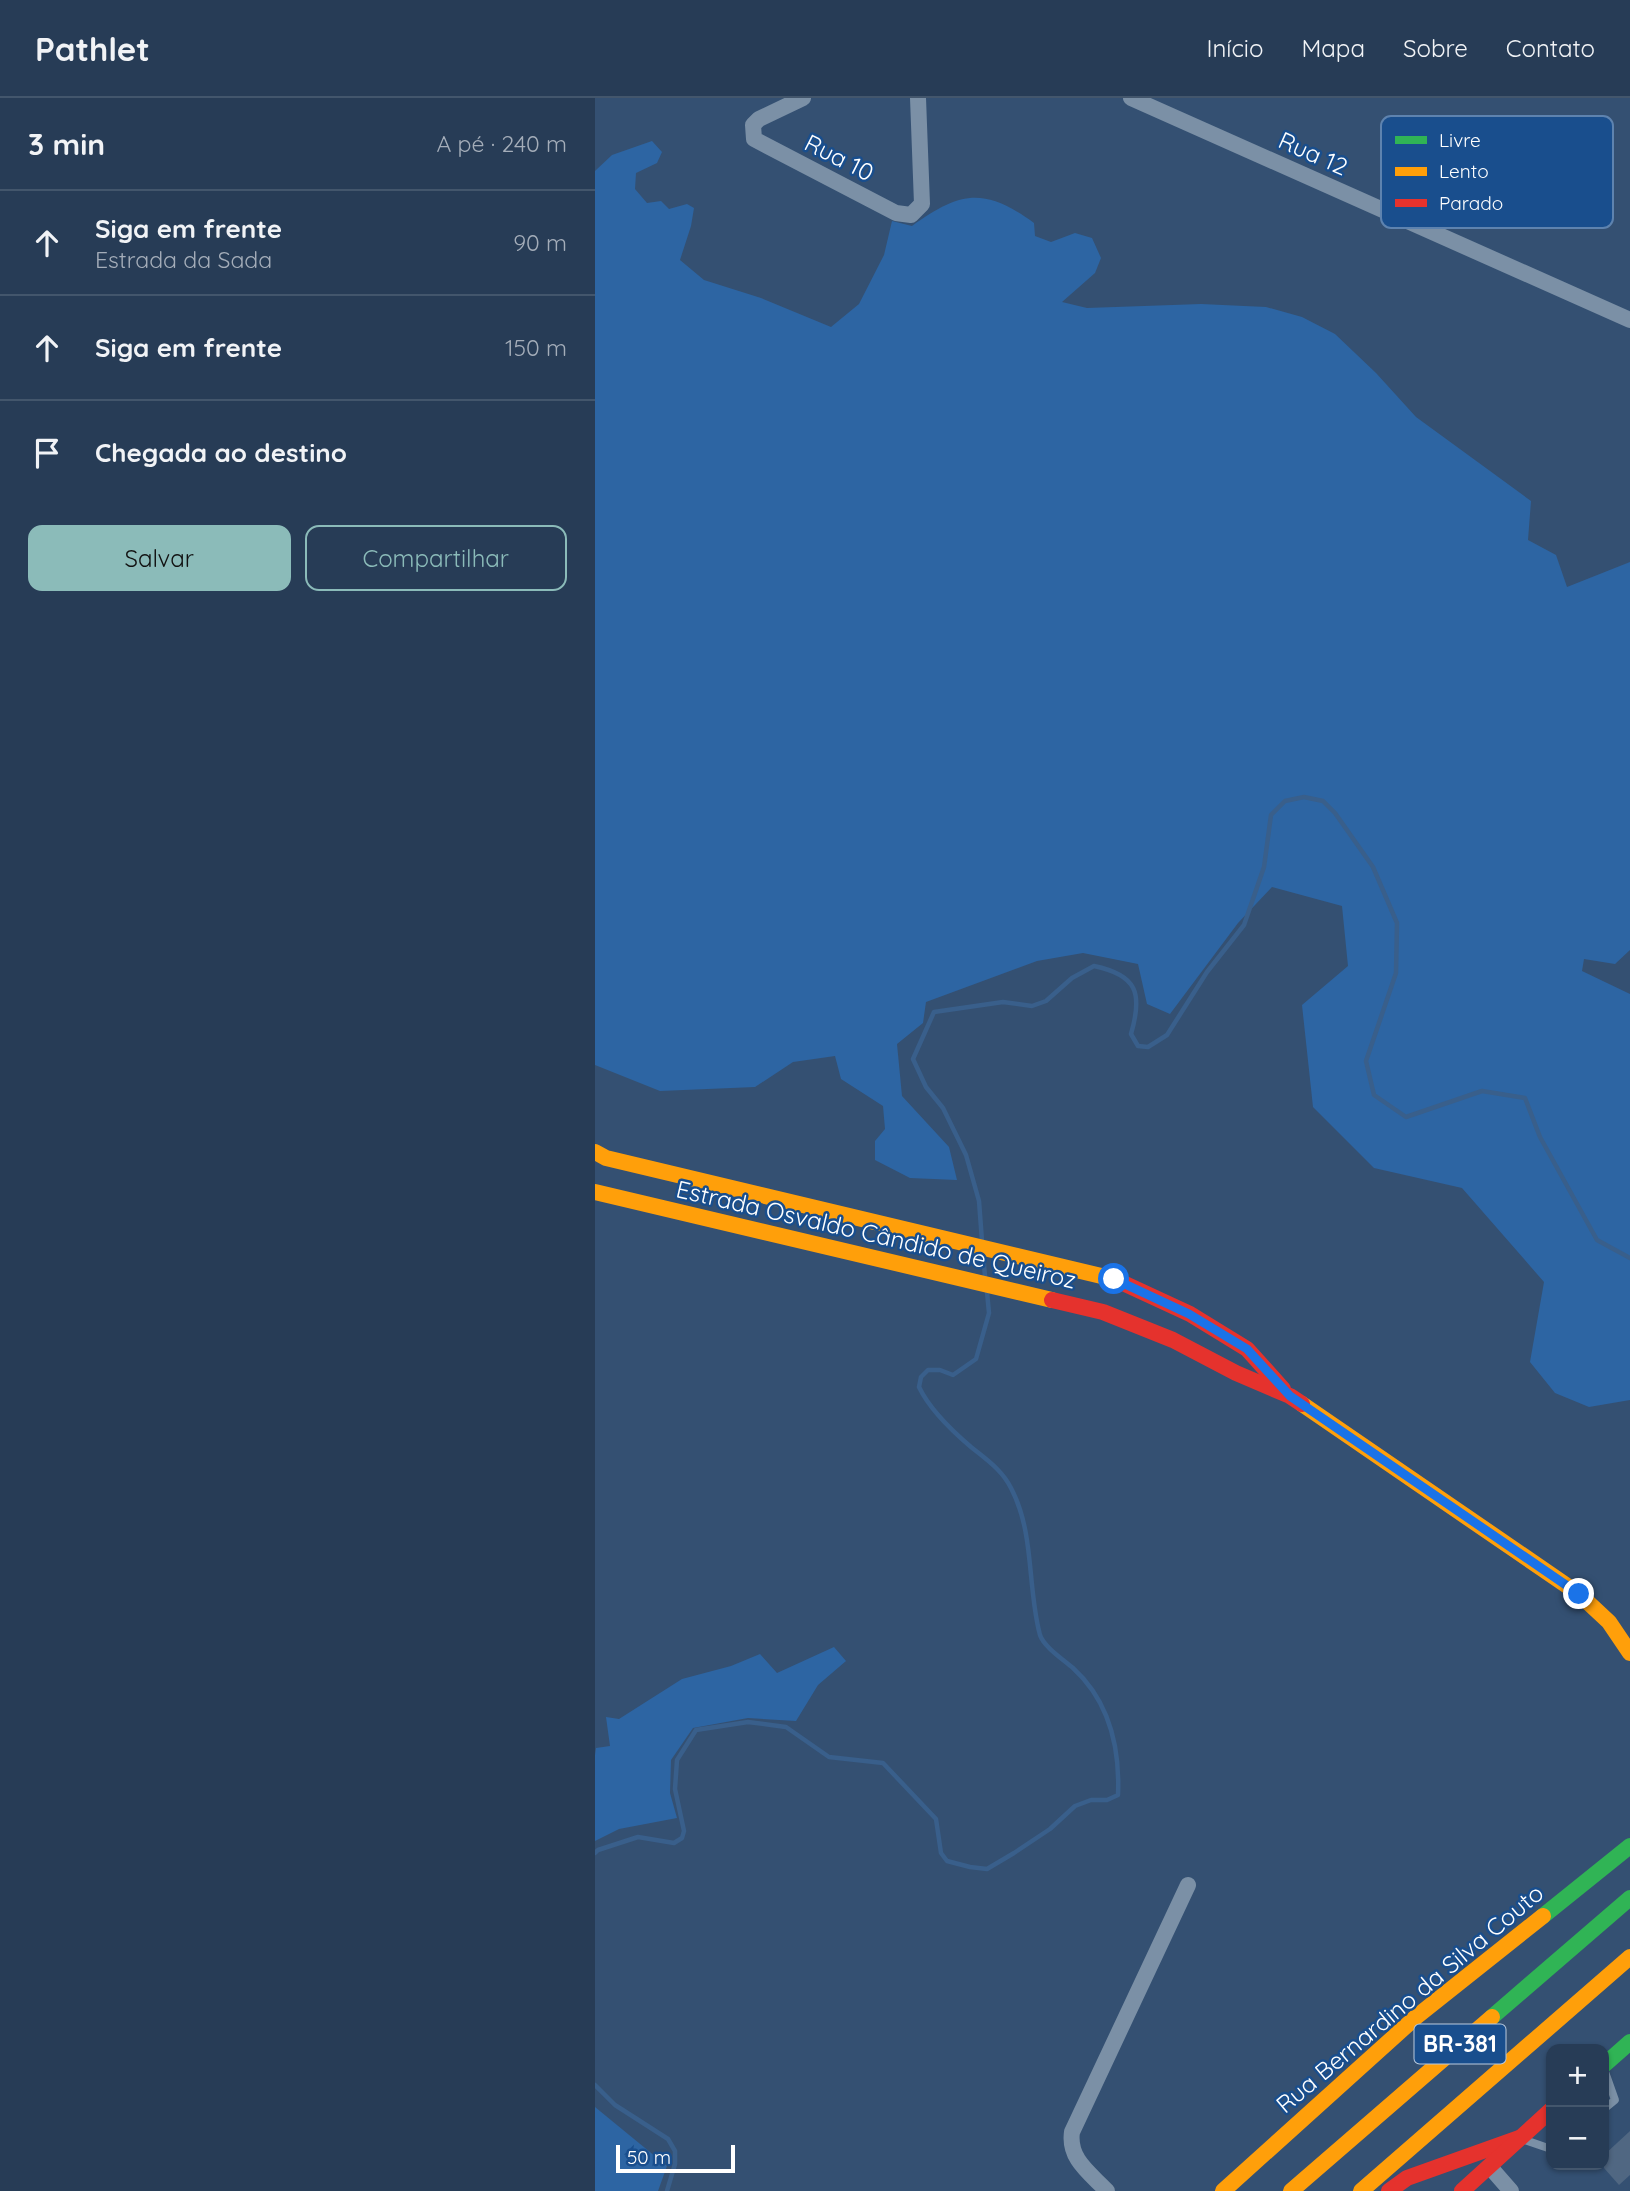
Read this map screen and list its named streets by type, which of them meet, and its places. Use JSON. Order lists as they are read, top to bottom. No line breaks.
{"streets":{"main road":["Estrada Osvaldo Cândido de Queiroz","Rua Bernardino da Silva Couto","BR-381"],"street":["Rua 12","Rua 10"]},"legend":["Livre","Lento","Parado"],"scale_bar":"50 m","page":{"header":"Pathlet","nav":["Início","Mapa","Sobre","Contato"],"heading":["3 min","A pé · 240 m"],"list":[["Siga em frente","Estrada da Sada","90 m"],["Siga em frente","150 m"],"Chegada ao destino"],"buttons":["Salvar","Compartilhar"],"map_buttons":["+","−"],"scale":"50 m"}}
